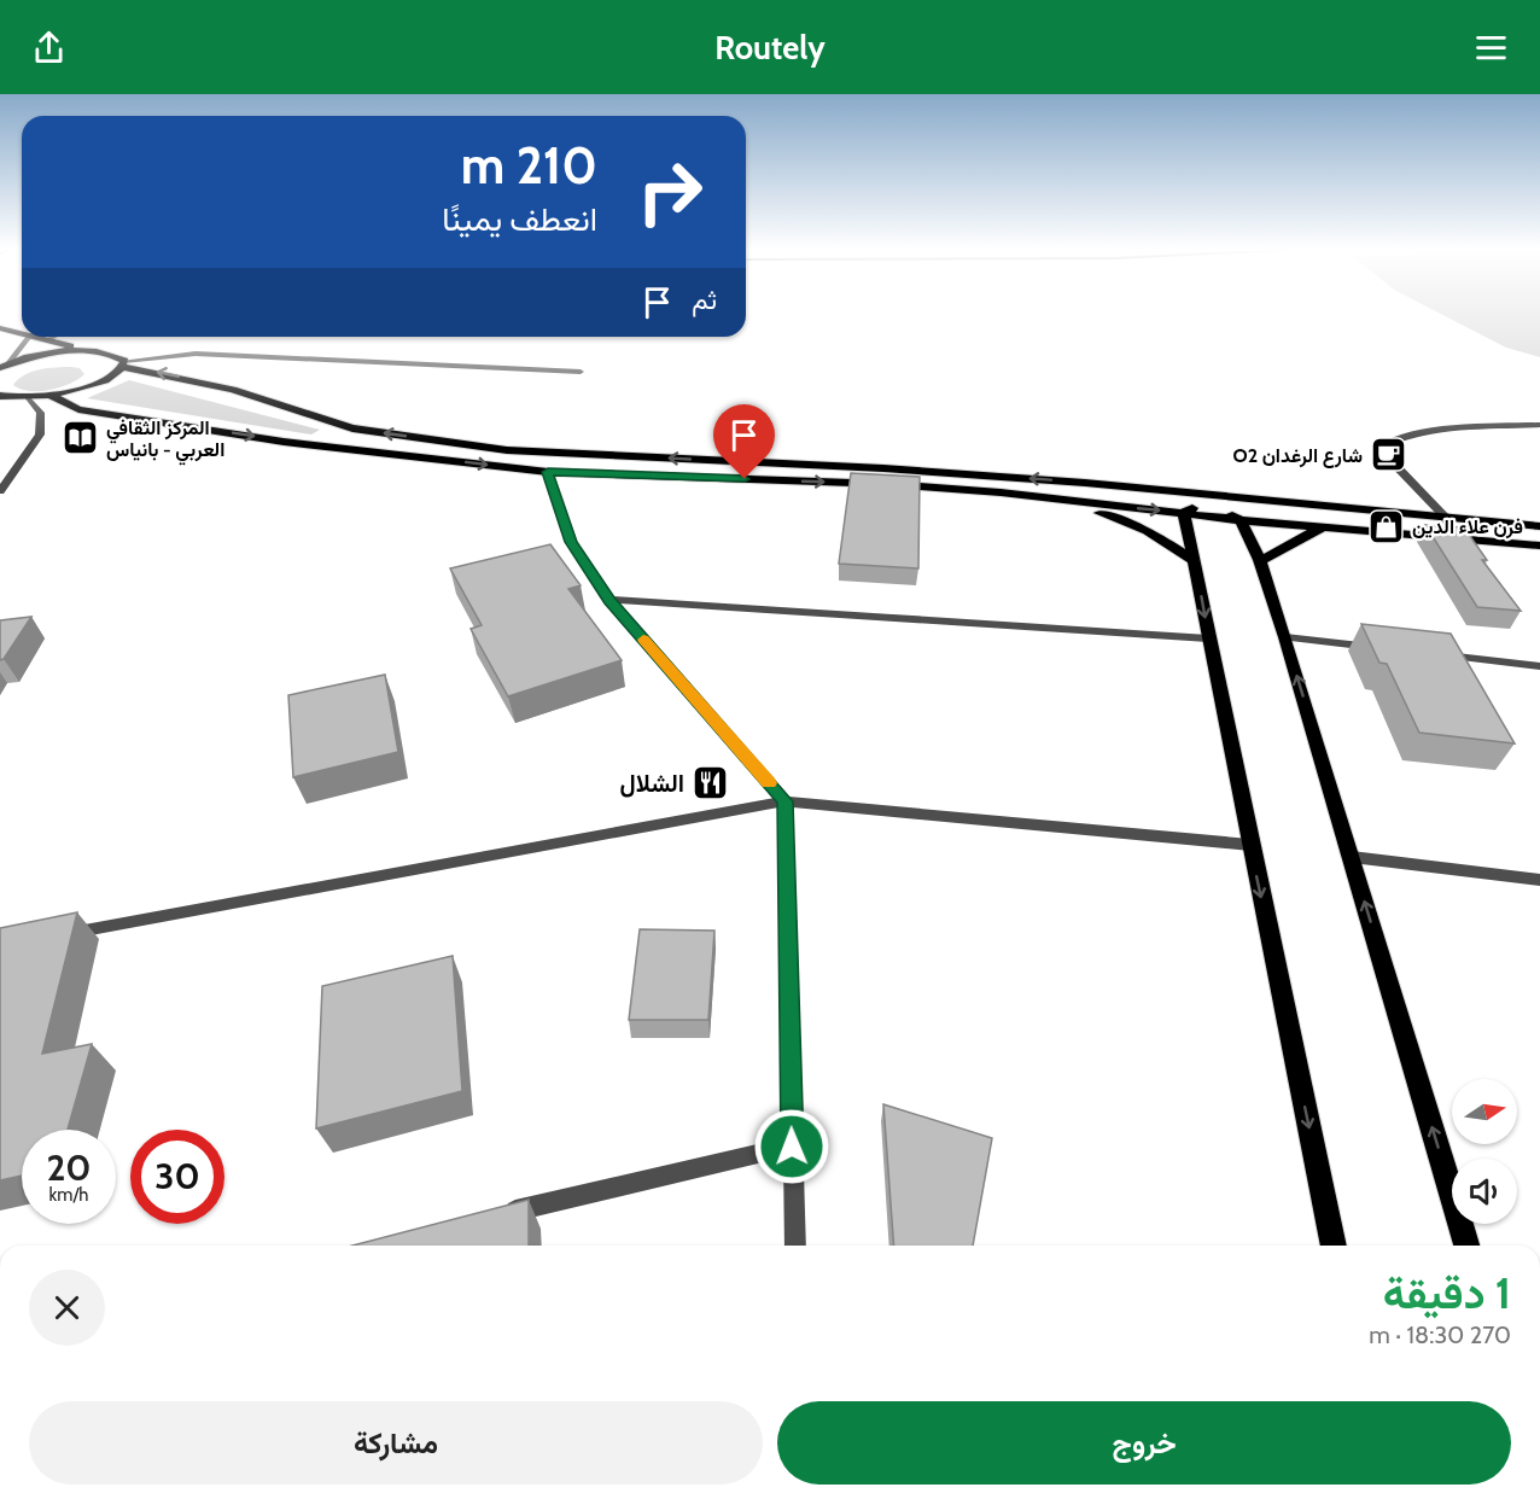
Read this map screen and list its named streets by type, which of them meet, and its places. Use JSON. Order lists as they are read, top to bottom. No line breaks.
{"places":{"library":["المركز الثقافي العربي - بانياس"],"cafe":["O2 شارع الرغدان"],"shop":["فرن علاء الدين"],"restaurant":["الشلال"]},"north":"right","page":{"header":"Routely","turn":["210 m","انعطف يمينًا"],"then":"ثم","speed":"20 km/h","limit":"30","heading":["1 دقيقة","270 m · 18:30"],"buttons":["خروج","مشاركة"]}}
